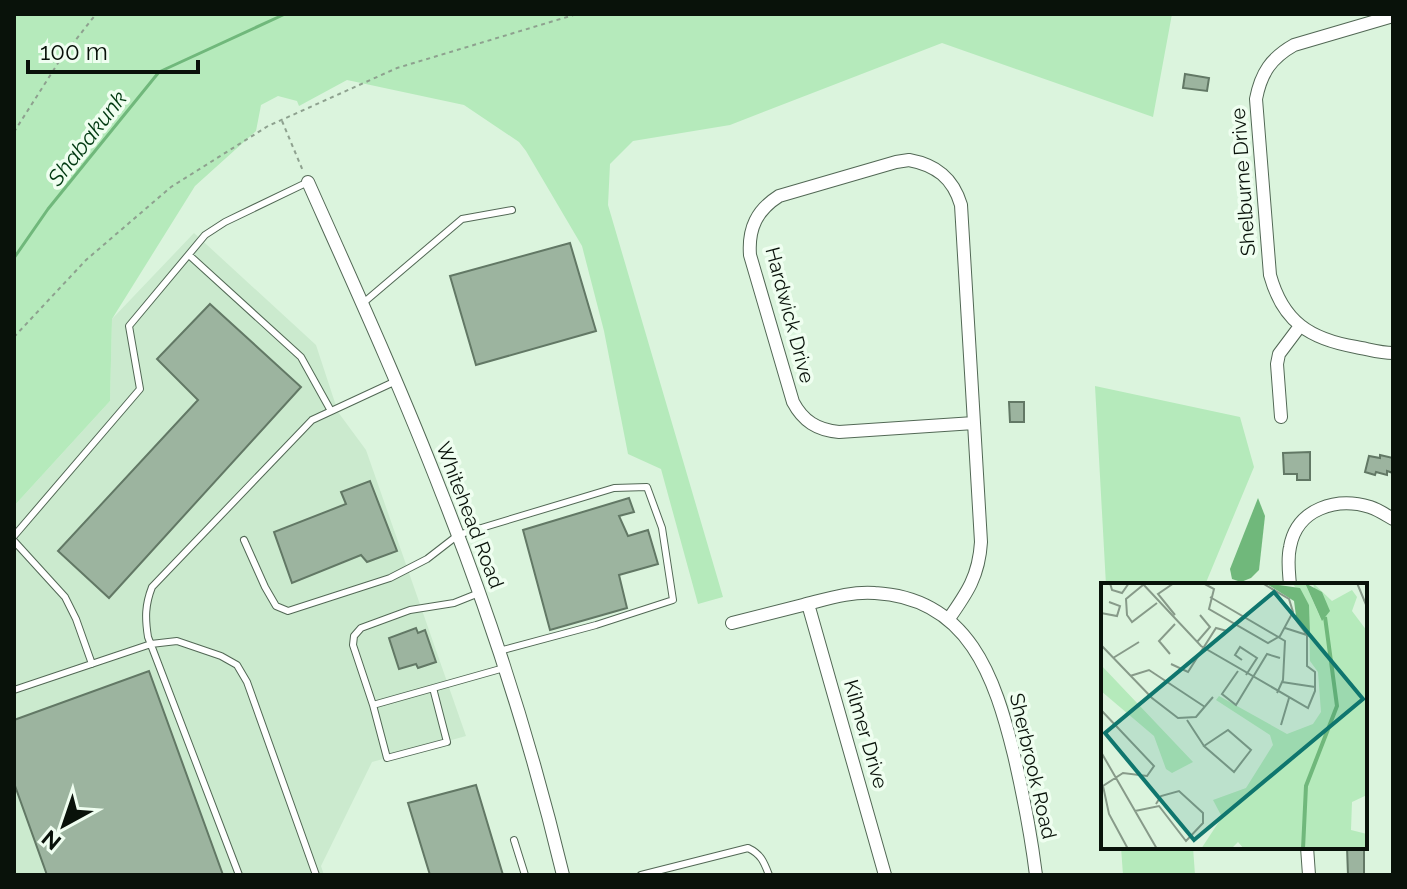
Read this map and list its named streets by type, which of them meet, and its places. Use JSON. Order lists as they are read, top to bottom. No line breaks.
{"streets":{"street":["Shelburne Drive","Hardwick Drive","Whitehead Road","Kilmer Drive","Sherbrook Road"]},"crossings":[["Hardwick Drive","Sherbrook Road"],["Kilmer Drive","Sherbrook Road"]],"water":["Shabakunk"],"scale_bar":"100 m","north":"bottom left"}
